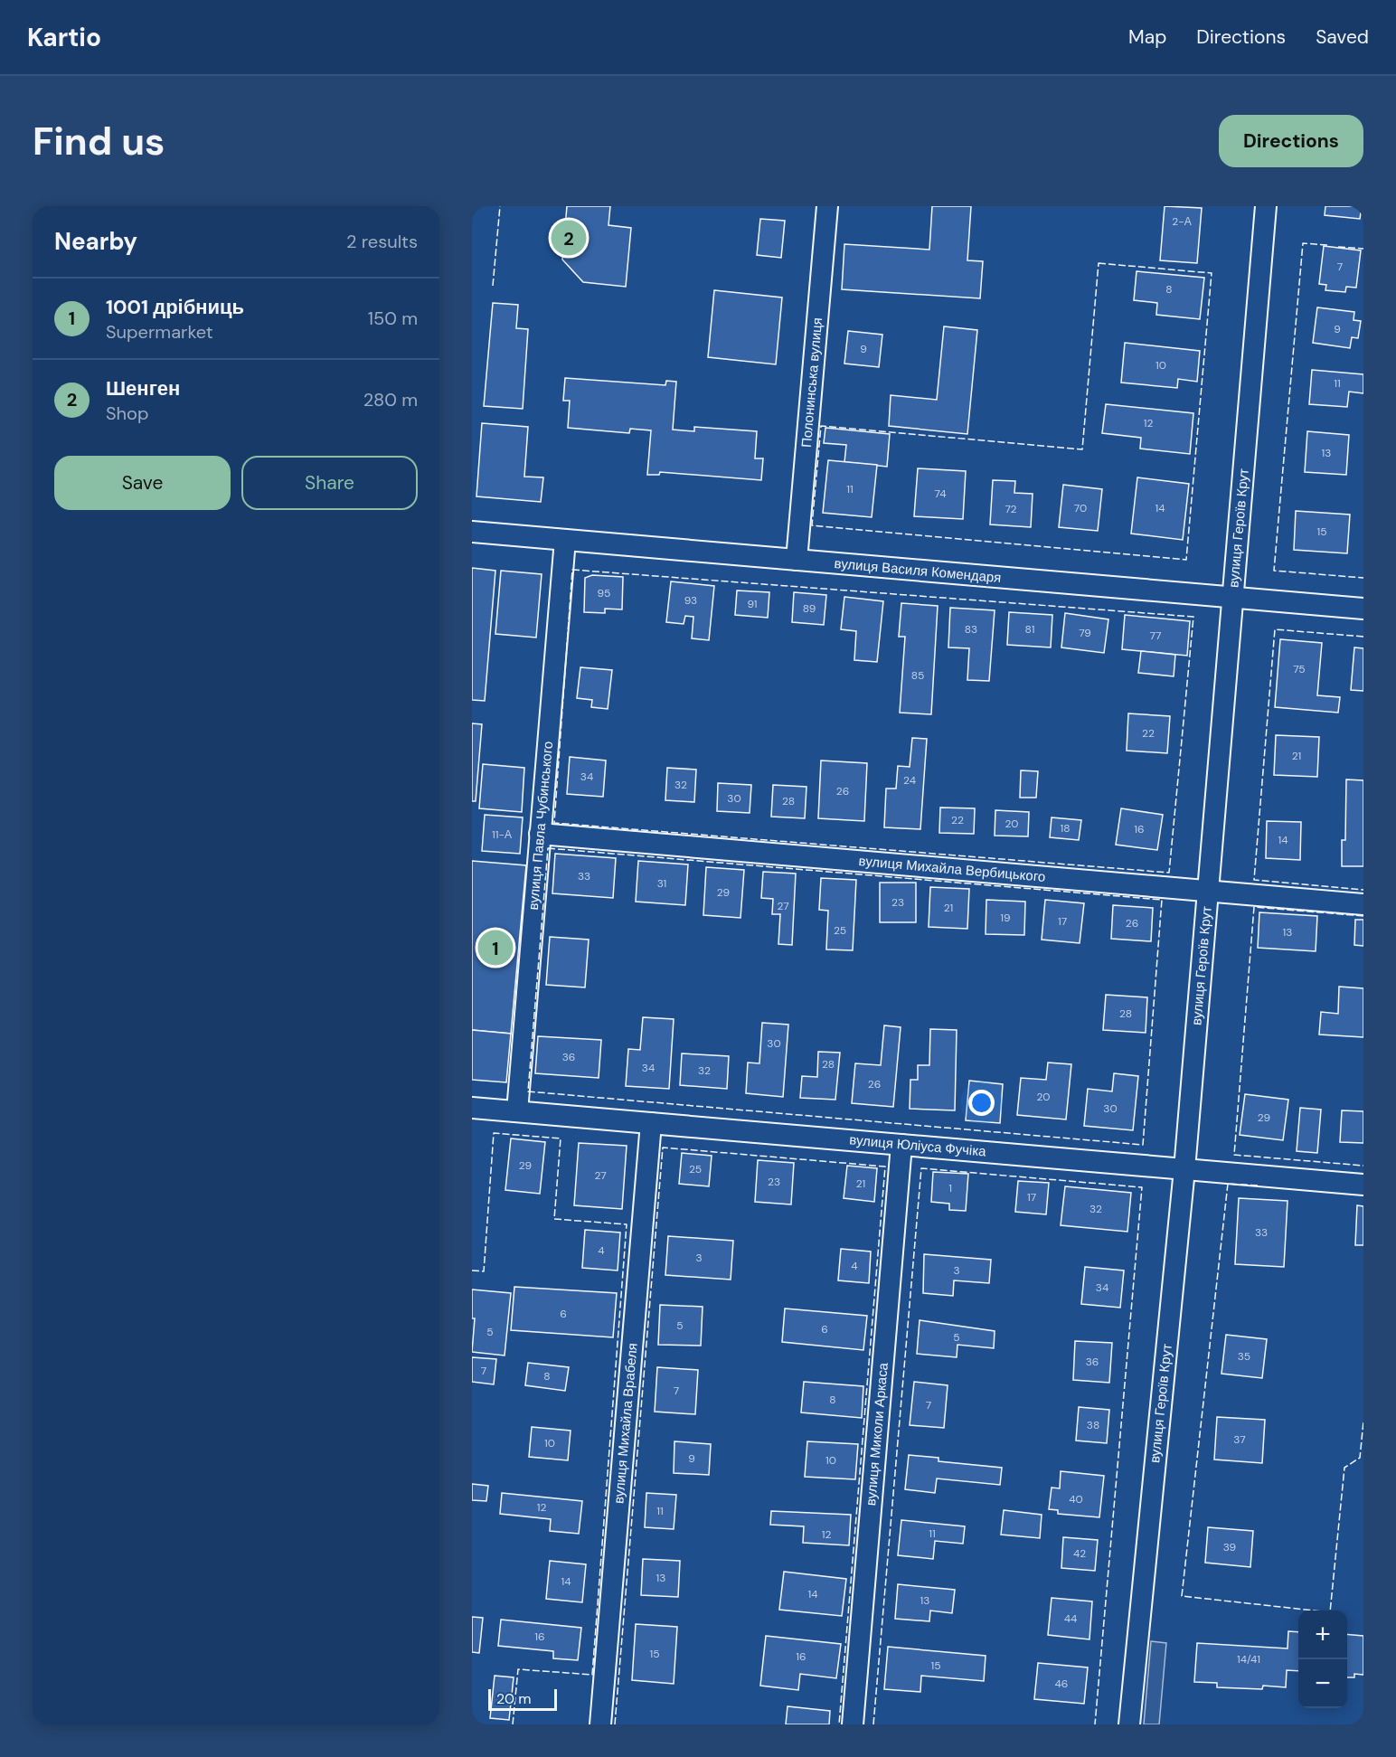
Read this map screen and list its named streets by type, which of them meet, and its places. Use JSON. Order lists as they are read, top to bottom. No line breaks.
{"streets":{"street":["Полонинська вулиця","вулиця Героїв Крут","вулиця Василя Комендаря","вулиця Павла Чубинського","вулиця Михайла Вербицького","вулиця Юліуса Фучіка","вулиця Михайла Врабеля","вулиця Миколи Аркаса"]},"crossings":[["Полонинська вулиця","вулиця Василя Комендаря"],["вулиця Героїв Крут","вулиця Василя Комендаря"],["вулиця Героїв Крут","вулиця Михайла Вербицького"],["вулиця Героїв Крут","вулиця Юліуса Фучіка"],["вулиця Василя Комендаря","вулиця Павла Чубинського"],["вулиця Павла Чубинського","вулиця Михайла Вербицького"],["вулиця Павла Чубинського","вулиця Юліуса Фучіка"],["вулиця Юліуса Фучіка","вулиця Михайла Врабеля"],["вулиця Юліуса Фучіка","вулиця Миколи Аркаса"]],"house_numbers":["2-А","7","8","9","9","10","11","12","13","11","74","70","14","72","15","95","93","91","89","83","81","79","77","75","85","22","21","34","24","32","26","30","28","22","20","18","16","11-А","14","33","31","29","23","27","21","19","17","26","25","13","28","30","36","28","34","32","26","20","30","29","29","25","27","23","21","1","17","32","33","4","3","4","3","34","6","5","6","5","5","35","36","7","8","7","8","7","38","37","10","9","10","40","12","11","11","12","39","42","13","14","14","13","44","16","15","16","14/41","15","46"],"scale_bar":"20 m","page":{"header":"Kartio","nav":["Map","Directions","Saved"],"buttons":["Directions",["Save","Share"]],"title":"Find us","heading":["Nearby","2 results"],"pins":["2","1"],"list":[{"mark":"1","name":"1001 дрібниць","note":"Supermarket","value":"150 m"},{"mark":"2","name":"Шенген","note":"Shop","value":"280 m"}],"map_buttons":["+","−"],"scale":"20 m"}}
